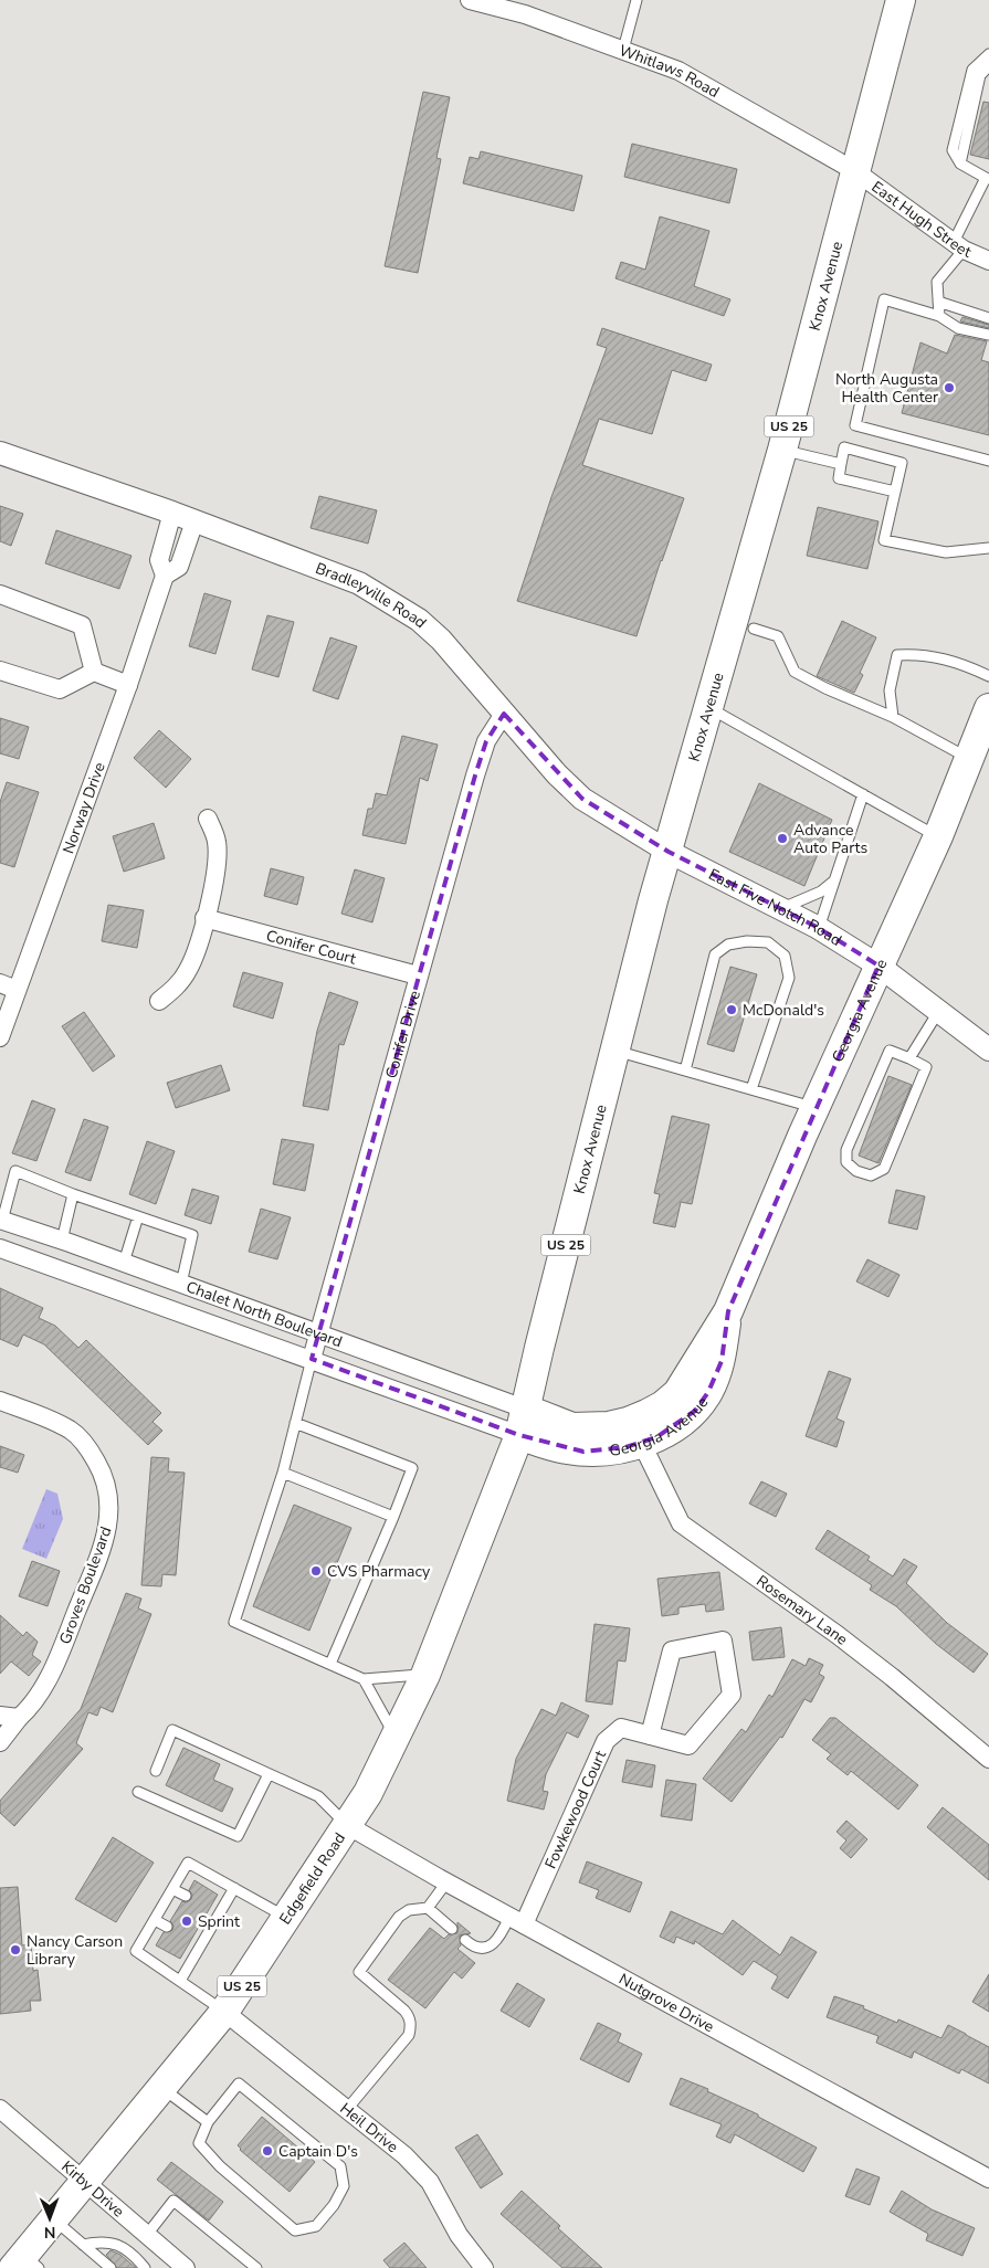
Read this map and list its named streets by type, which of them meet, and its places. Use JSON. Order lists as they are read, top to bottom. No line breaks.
{"streets":{"main road":["Knox Avenue","US 25","Georgia Avenue","Edgefield Road"],"street":["Whitlaws Road","East Hugh Street","Bradleyville Road","Norway Drive","East Five Notch Road","Conifer Court","Conifer Drive","Chalet North Boulevard","Groves Boulevard","Rosemary Lane","Fowkewood Court","Nutgrove Drive","Heil Drive","Kirby Drive"]},"crossings":[["Whitlaws Road","East Hugh Street"],["Whitlaws Road","Knox Avenue"],["East Hugh Street","Knox Avenue"],["Knox Avenue","Bradleyville Road"],["Knox Avenue","East Five Notch Road"],["Knox Avenue","Georgia Avenue"],["Knox Avenue","Chalet North Boulevard"],["Knox Avenue","Edgefield Road"],["Bradleyville Road","Norway Drive"],["Bradleyville Road","East Five Notch Road"],["Bradleyville Road","Conifer Drive"],["East Five Notch Road","Georgia Avenue"],["Conifer Court","Conifer Drive"],["Georgia Avenue","Chalet North Boulevard"],["Georgia Avenue","Rosemary Lane"],["Georgia Avenue","Edgefield Road"],["Conifer Drive","Chalet North Boulevard"],["Chalet North Boulevard","Edgefield Road"],["Fowkewood Court","Nutgrove Drive"],["Edgefield Road","Nutgrove Drive"],["Edgefield Road","Heil Drive"],["Edgefield Road","Kirby Drive"]],"places":["North Augusta Health Center","Advance Auto Parts","McDonald's","CVS Pharmacy","Sprint","Nancy Carson Library","Captain D's"],"north":"bottom"}
